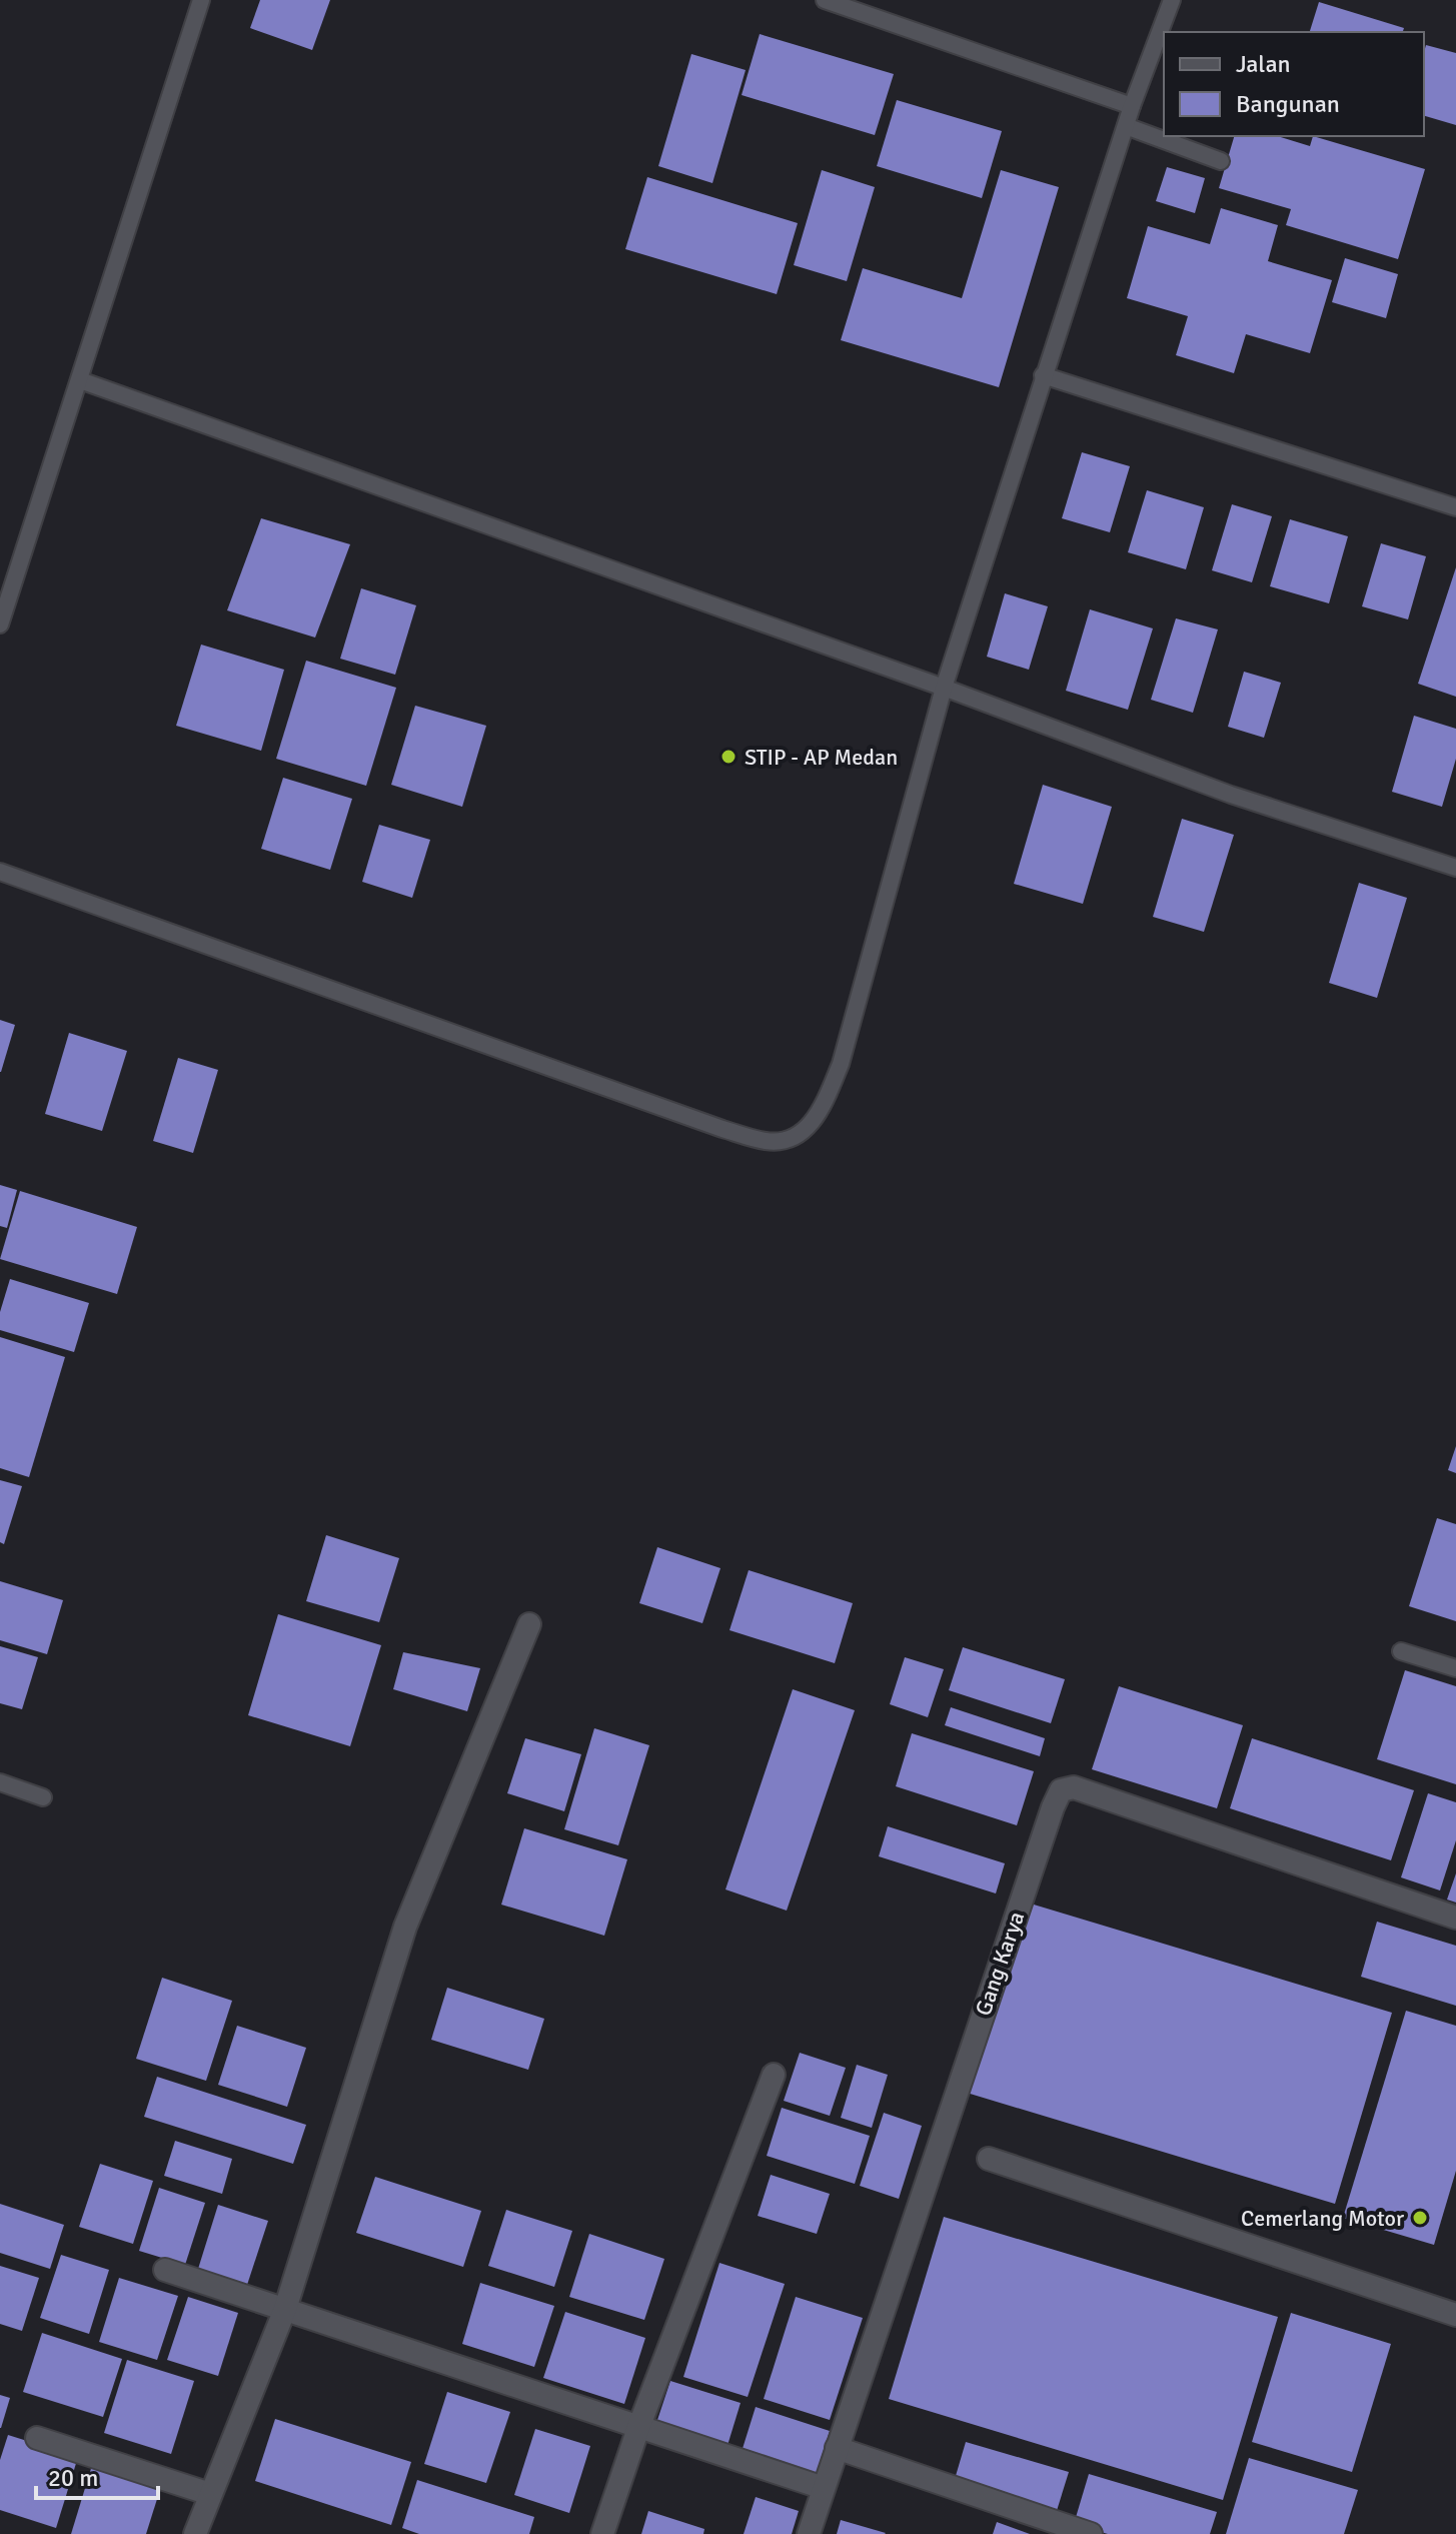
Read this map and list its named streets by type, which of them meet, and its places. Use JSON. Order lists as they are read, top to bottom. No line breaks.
{"streets":{"street":["Gang Karya"]},"places":["STIP - AP Medan","Cemerlang Motor"],"legend":["Jalan","Bangunan"],"scale_bar":"20 m"}
